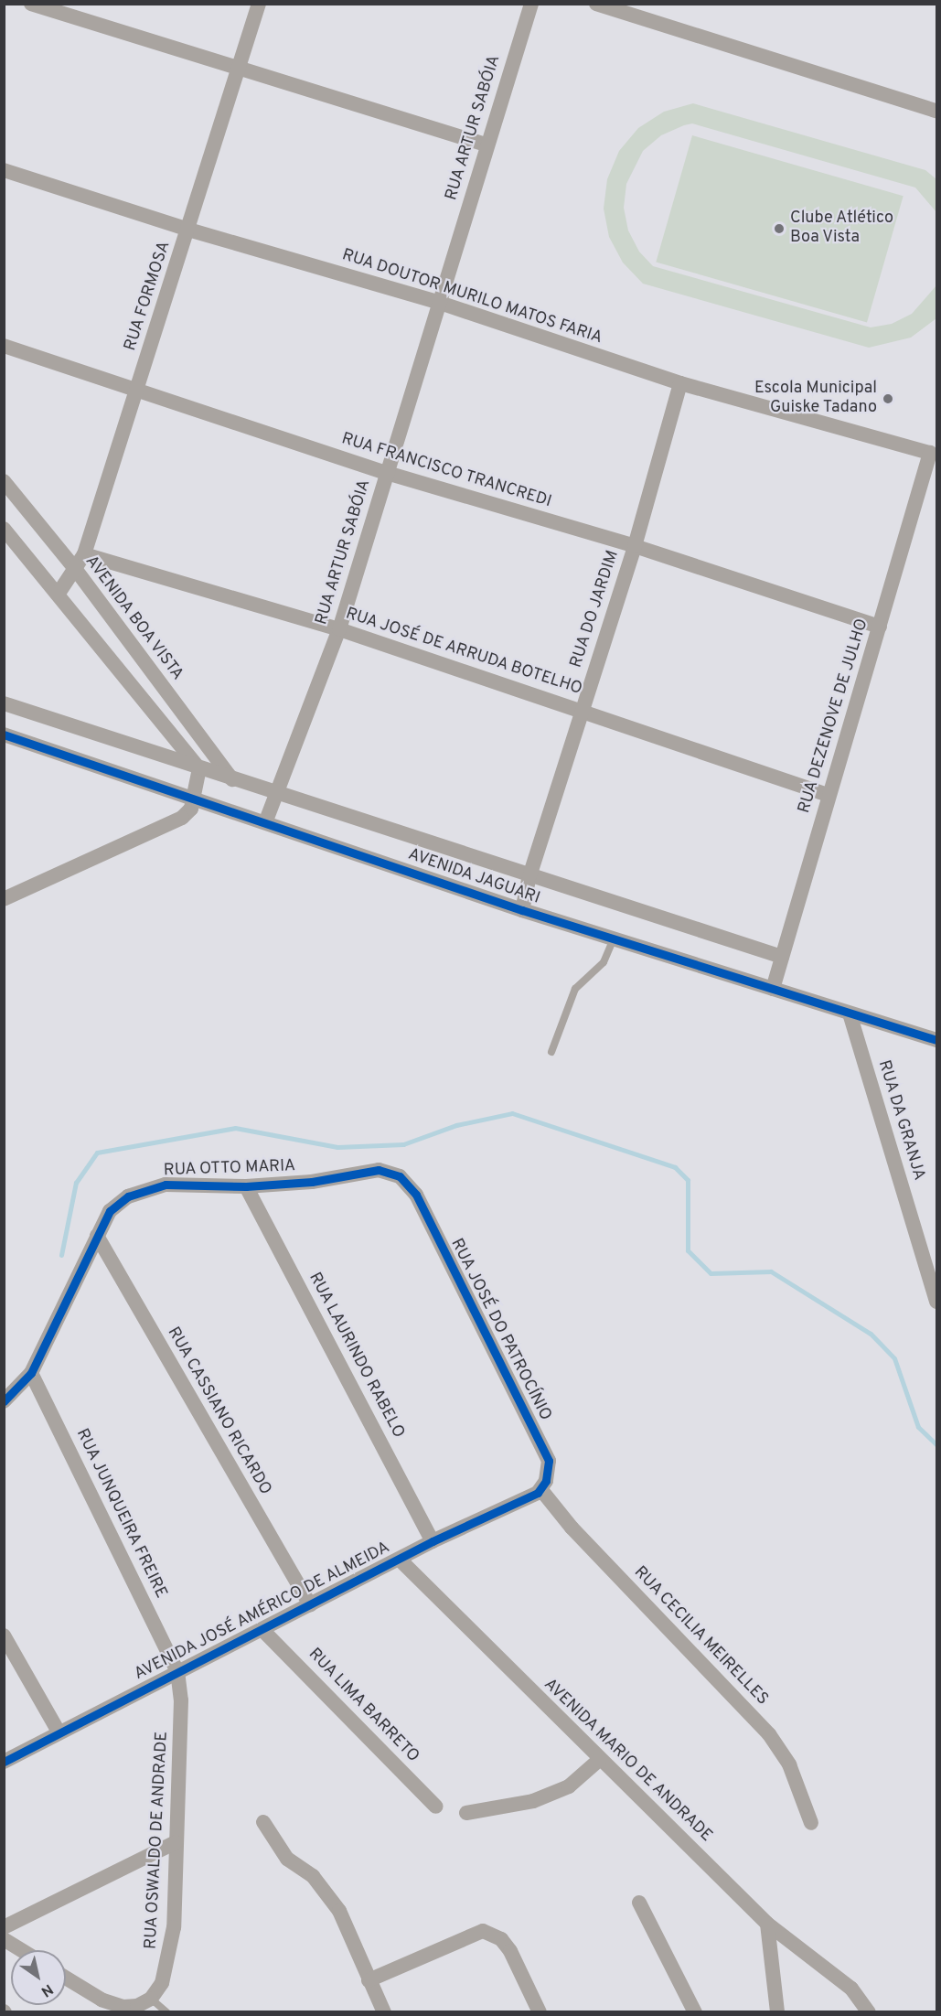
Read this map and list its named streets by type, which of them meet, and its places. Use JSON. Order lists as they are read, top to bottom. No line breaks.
{"streets":{"street":["RUA ARTUR SABÓIA","RUA FORMOSA","RUA DOUTOR MURILO MATOS FARIA","RUA FRANCISCO TRANCREDI","RUA DO JARDIM","AVENIDA BOA VISTA","RUA JOSÉ DE ARRUDA BOTELHO","RUA DEZENOVE DE JULHO","AVENIDA JAGUARI","RUA DA GRANJA","RUA OTTO MARIA","RUA JOSÉ DO PATROCÍNIO","RUA LAURINDO RABELO","RUA CASSIANO RICARDO","RUA JUNQUEIRA FREIRE","AVENIDA JOSÉ AMÉRICO DE ALMEIDA","RUA CECILIA MEIRELLES","RUA LIMA BARRETO","AVENIDA MARIO DE ANDRADE","RUA OSWALDO DE ANDRADE"]},"crossings":[["RUA ARTUR SABÓIA","RUA DOUTOR MURILO MATOS FARIA"],["RUA ARTUR SABÓIA","RUA FRANCISCO TRANCREDI"],["RUA ARTUR SABÓIA","RUA JOSÉ DE ARRUDA BOTELHO"],["RUA ARTUR SABÓIA","AVENIDA JAGUARI"],["RUA FORMOSA","RUA DOUTOR MURILO MATOS FARIA"],["RUA FORMOSA","RUA FRANCISCO TRANCREDI"],["RUA FORMOSA","AVENIDA BOA VISTA"],["RUA FORMOSA","RUA JOSÉ DE ARRUDA BOTELHO"],["RUA DOUTOR MURILO MATOS FARIA","RUA DO JARDIM"],["RUA DOUTOR MURILO MATOS FARIA","RUA DEZENOVE DE JULHO"],["RUA FRANCISCO TRANCREDI","RUA DO JARDIM"],["RUA FRANCISCO TRANCREDI","RUA DEZENOVE DE JULHO"],["RUA DO JARDIM","RUA JOSÉ DE ARRUDA BOTELHO"],["RUA DO JARDIM","AVENIDA JAGUARI"],["AVENIDA BOA VISTA","AVENIDA JAGUARI"],["RUA JOSÉ DE ARRUDA BOTELHO","RUA DEZENOVE DE JULHO"],["RUA DEZENOVE DE JULHO","AVENIDA JAGUARI"],["AVENIDA JAGUARI","RUA DA GRANJA"],["RUA OTTO MARIA","RUA JOSÉ DO PATROCÍNIO"],["RUA OTTO MARIA","RUA LAURINDO RABELO"],["RUA OTTO MARIA","RUA CASSIANO RICARDO"],["RUA OTTO MARIA","RUA JUNQUEIRA FREIRE"],["RUA JOSÉ DO PATROCÍNIO","AVENIDA JOSÉ AMÉRICO DE ALMEIDA"],["RUA JOSÉ DO PATROCÍNIO","RUA CECILIA MEIRELLES"],["RUA LAURINDO RABELO","AVENIDA JOSÉ AMÉRICO DE ALMEIDA"],["RUA CASSIANO RICARDO","AVENIDA JOSÉ AMÉRICO DE ALMEIDA"],["RUA JUNQUEIRA FREIRE","AVENIDA JOSÉ AMÉRICO DE ALMEIDA"],["RUA JUNQUEIRA FREIRE","RUA OSWALDO DE ANDRADE"],["AVENIDA JOSÉ AMÉRICO DE ALMEIDA","RUA CECILIA MEIRELLES"],["AVENIDA JOSÉ AMÉRICO DE ALMEIDA","RUA LIMA BARRETO"],["AVENIDA JOSÉ AMÉRICO DE ALMEIDA","AVENIDA MARIO DE ANDRADE"],["AVENIDA JOSÉ AMÉRICO DE ALMEIDA","RUA OSWALDO DE ANDRADE"]],"places":["Clube Atlético Boa Vista","Escola Municipal Guiske Tadano"],"north":"bottom right"}
